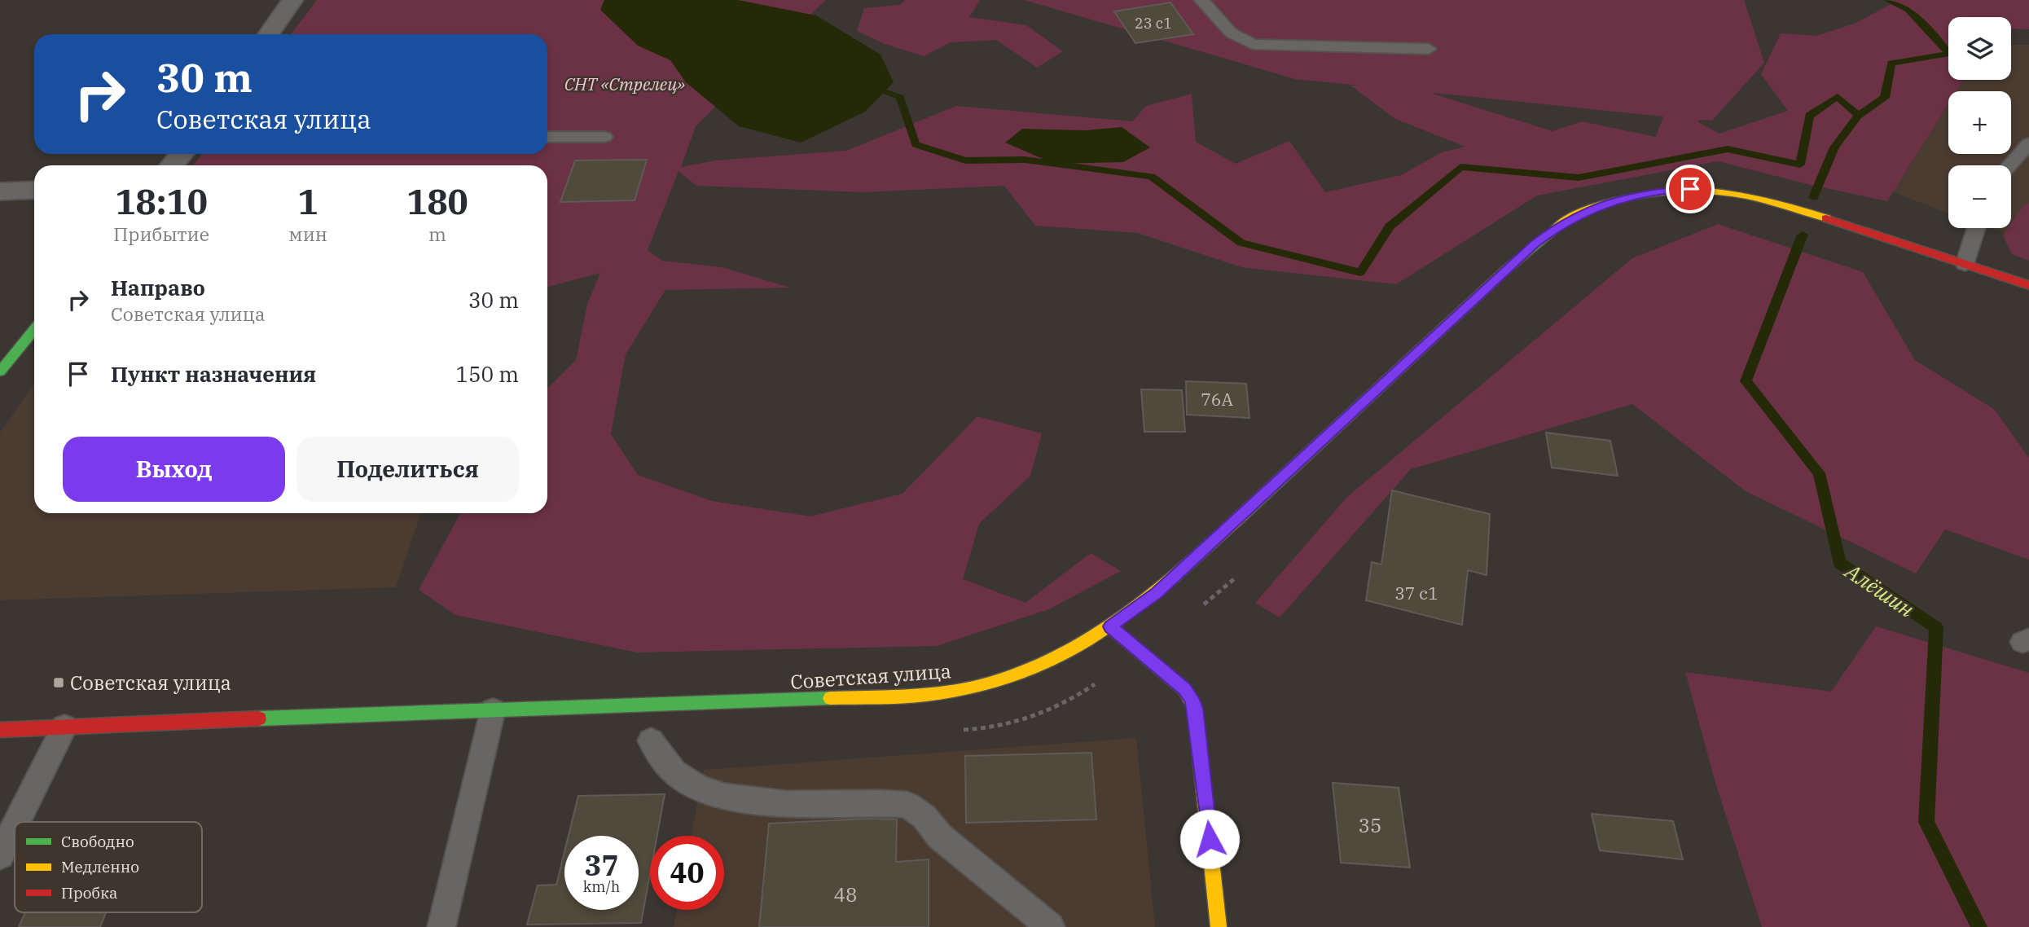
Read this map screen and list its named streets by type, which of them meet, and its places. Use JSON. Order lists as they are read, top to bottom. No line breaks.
{"streets":{"street":["Советская улица"]},"water":["Алёшин"],"parks":["СНТ «Стрелец»"],"places":{"transit":["Советская улица"]},"house_numbers":["23 с1","76А","37 с1","35","48"],"legend":["Свободно","Медленно","Пробка"],"page":{"map_buttons":["+","−"],"turn":["30 m","Советская улица"],"eta":["18:10","Прибытие","1","мин","180","m"],"list":[{"name":"Направо","note":"Советская улица","value":"30 m"},{"name":"Пункт назначения","value":"150 m"}],"buttons":["Выход","Поделиться"],"speed":"37 km/h","limit":"40"}}
